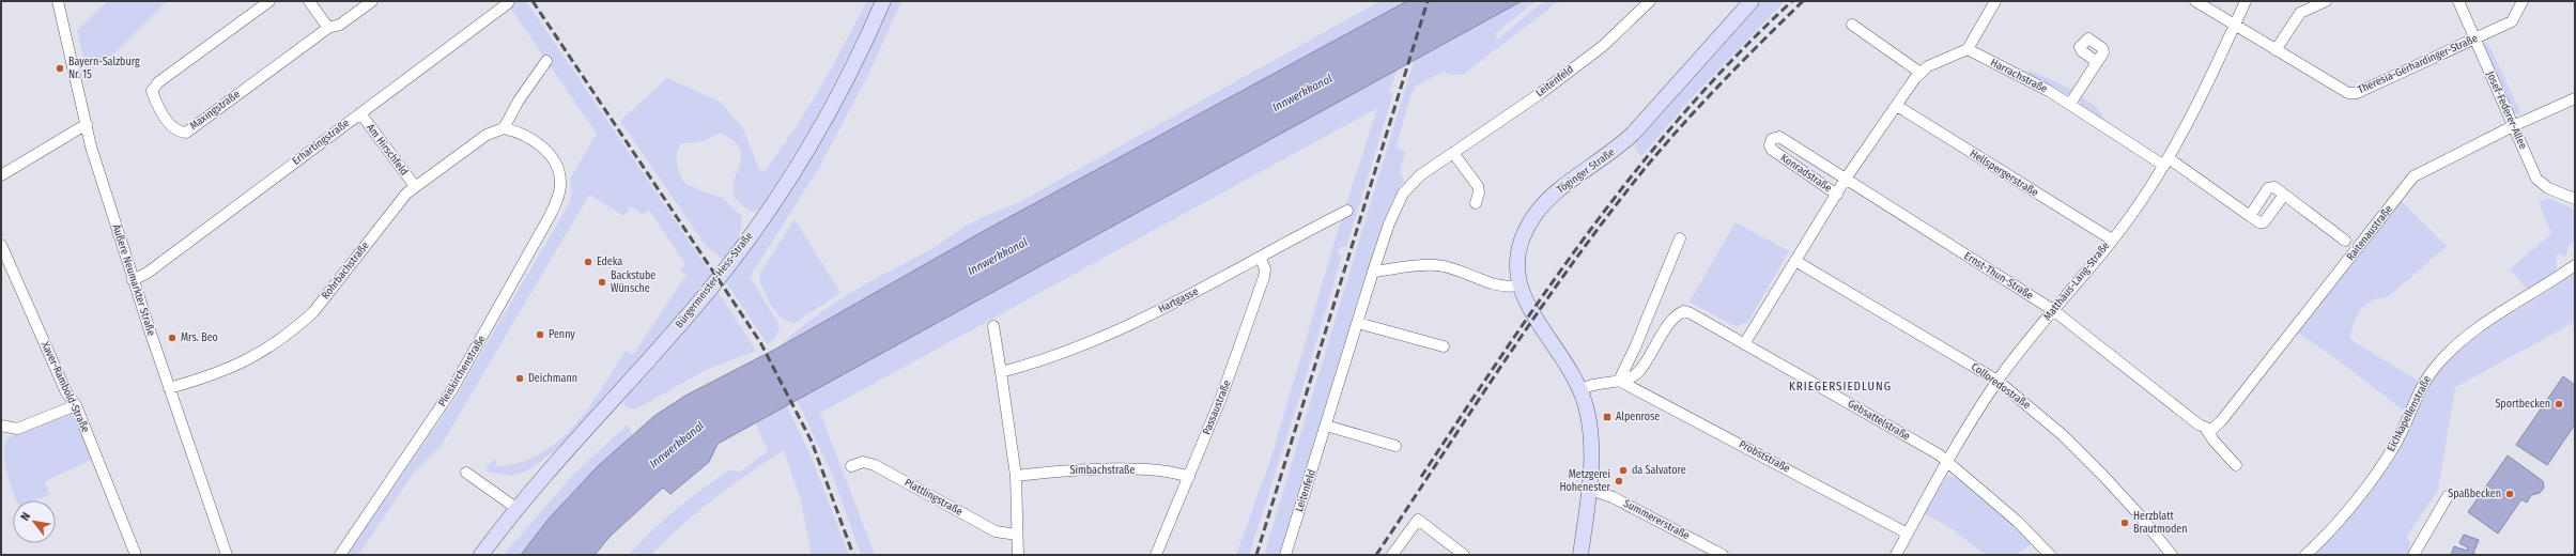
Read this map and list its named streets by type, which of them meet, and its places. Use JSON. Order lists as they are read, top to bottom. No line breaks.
{"streets":{"main road":["Töginger Straße","Bürgermeister-Hess-Straße"],"street":["Theresia-Gerhardinger-Straße","Harrachstraße","Leitenfeld","Maxingstraße","Josef-Federer-Allee","Erhartingstraße","Am Hirschfeld","Konradstraße","Hellspergerstraße","Raitenaustraße","Rohrbachstraße","Ernst-Thun-Straße","Äußere Neumarkter Straße","Matthäus-Lang-Straße","Hartgasse","Pleiskirchenstraße","Colloredostraße","Xaver-Rambold-Straße","Passaustraße","Eichkapellenstraße","Gebsattelstraße","Probststraße","Simbachstraße","Plattlingstraße","Summererstraße"]},"crossings":[["Theresia-Gerhardinger-Straße","Josef-Federer-Allee"],["Theresia-Gerhardinger-Straße","Matthäus-Lang-Straße"],["Harrachstraße","Konradstraße"],["Harrachstraße","Matthäus-Lang-Straße"],["Josef-Federer-Allee","Raitenaustraße"],["Erhartingstraße","Am Hirschfeld"],["Erhartingstraße","Äußere Neumarkter Straße"],["Am Hirschfeld","Rohrbachstraße"],["Töginger Straße","Summererstraße"],["Konradstraße","Hellspergerstraße"],["Konradstraße","Ernst-Thun-Straße"],["Konradstraße","Colloredostraße"],["Konradstraße","Gebsattelstraße"],["Hellspergerstraße","Matthäus-Lang-Straße"],["Raitenaustraße","Ernst-Thun-Straße"],["Rohrbachstraße","Äußere Neumarkter Straße"],["Rohrbachstraße","Pleiskirchenstraße"],["Ernst-Thun-Straße","Matthäus-Lang-Straße"],["Matthäus-Lang-Straße","Colloredostraße"],["Matthäus-Lang-Straße","Gebsattelstraße"],["Matthäus-Lang-Straße","Probststraße"],["Hartgasse","Passaustraße"],["Passaustraße","Simbachstraße"],["Gebsattelstraße","Probststraße"]],"districts":["KRIEGERSIEDLUNG"],"water":["Innwerkkanal"],"places":{"other":["Bayern-Salzburg Nr. 15","Edeka","Backstube Wünsche","Penny","Mrs. Beo","Deichmann","Sportbecken","da Salvatore","Metzgerei Hohenester","Spaßbecken","Herzblatt Brautmoden"],"transit":["Alpenrose"]},"north":"top left"}
